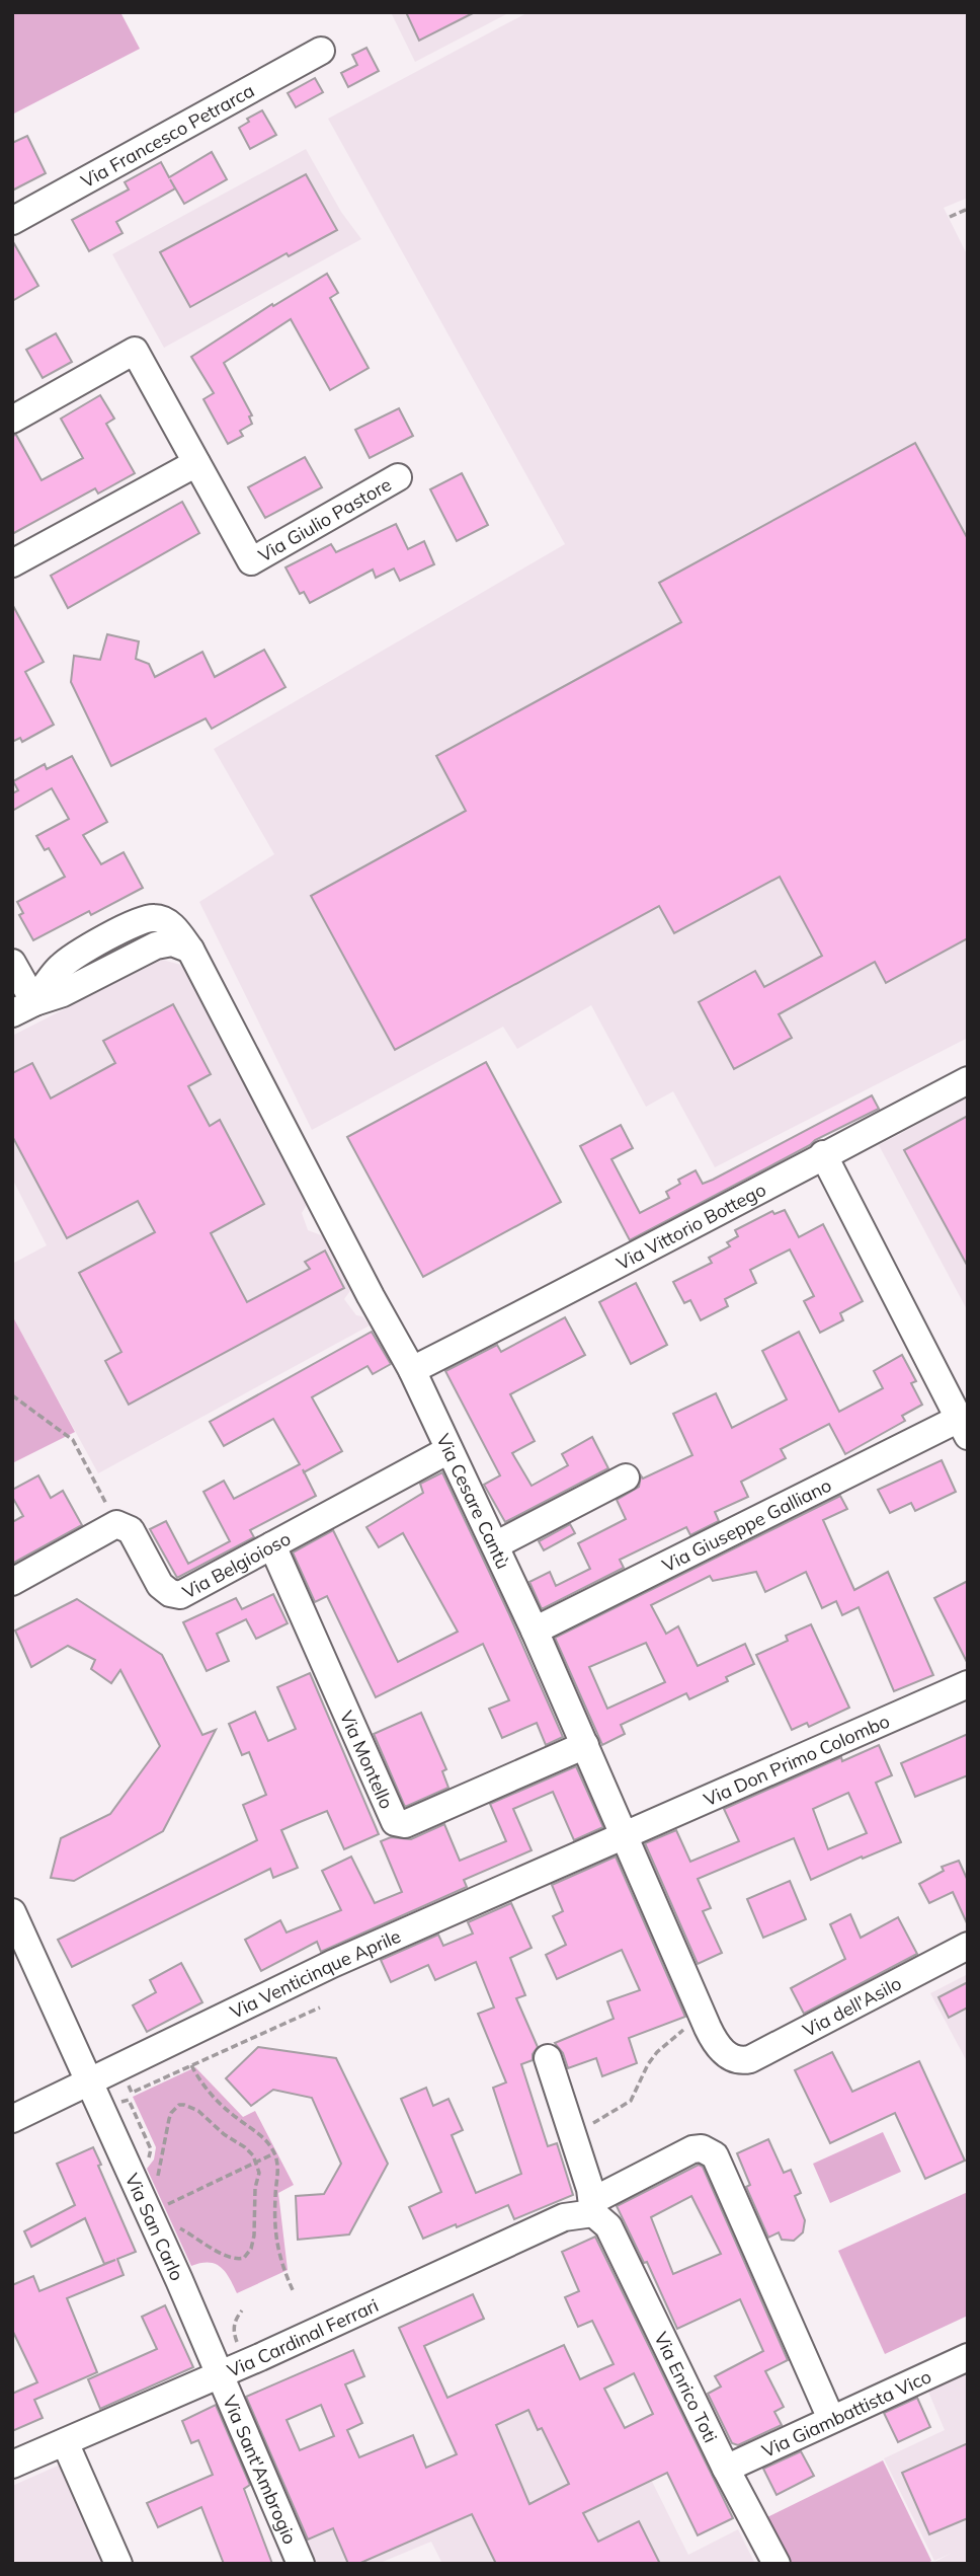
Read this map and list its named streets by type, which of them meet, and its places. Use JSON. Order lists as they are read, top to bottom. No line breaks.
{"streets":{"street":["Via Francesco Petrarca","Via Giulio Pastore","Via Vittorio Bottego","Via Cesare Cantù","Via Giuseppe Galliano","Via Belgioioso","Via Montello","Via Don Primo Colombo","Via Venticinque Aprile","Via dell'Asilo","Via San Carlo","Via Cardinal Ferrari","Via Enrico Toti","Via Giambattista Vico","Via Sant'Ambrogio"]},"crossings":[["Via Vittorio Bottego","Via Cesare Cantù"],["Via Cesare Cantù","Via Giuseppe Galliano"],["Via Cesare Cantù","Via Belgioioso"],["Via Cesare Cantù","Via Montello"],["Via Cesare Cantù","Via Don Primo Colombo"],["Via Cesare Cantù","Via Venticinque Aprile"],["Via Cesare Cantù","Via dell'Asilo"],["Via Belgioioso","Via Montello"],["Via Don Primo Colombo","Via Venticinque Aprile"],["Via Venticinque Aprile","Via San Carlo"],["Via San Carlo","Via Cardinal Ferrari"],["Via San Carlo","Via Sant'Ambrogio"],["Via Cardinal Ferrari","Via Enrico Toti"],["Via Cardinal Ferrari","Via Giambattista Vico"],["Via Cardinal Ferrari","Via Sant'Ambrogio"],["Via Enrico Toti","Via Giambattista Vico"]]}
